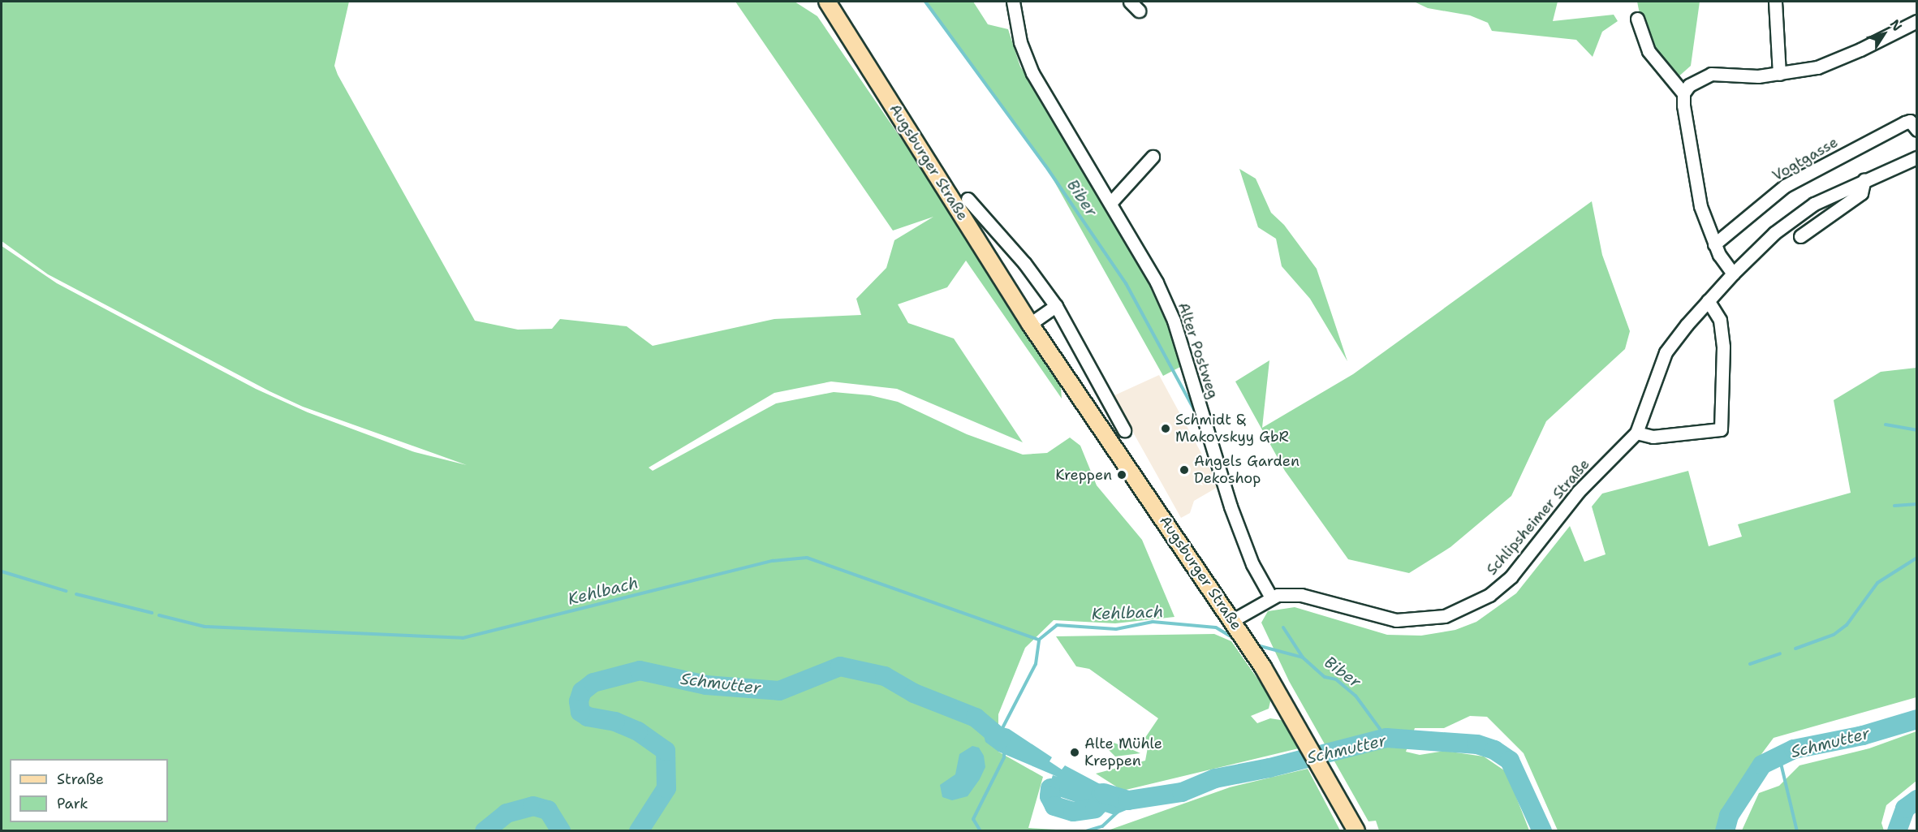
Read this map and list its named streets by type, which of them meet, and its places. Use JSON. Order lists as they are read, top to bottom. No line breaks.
{"streets":{"main road":["Augsburger Straße"],"street":["Vogtgasse","Alter Postweg","Schlipsheimer Straße"]},"crossings":[["Augsburger Straße","Schlipsheimer Straße"],["Alter Postweg","Schlipsheimer Straße"]],"water":["Biber","Kehlbach","Schmutter"],"places":["Schmidt & Makovskyy GbR","Angels Garden Dekoshop","Kreppen","Alte Mühle Kreppen"],"legend":["Straße","Park"],"north":"top right"}
